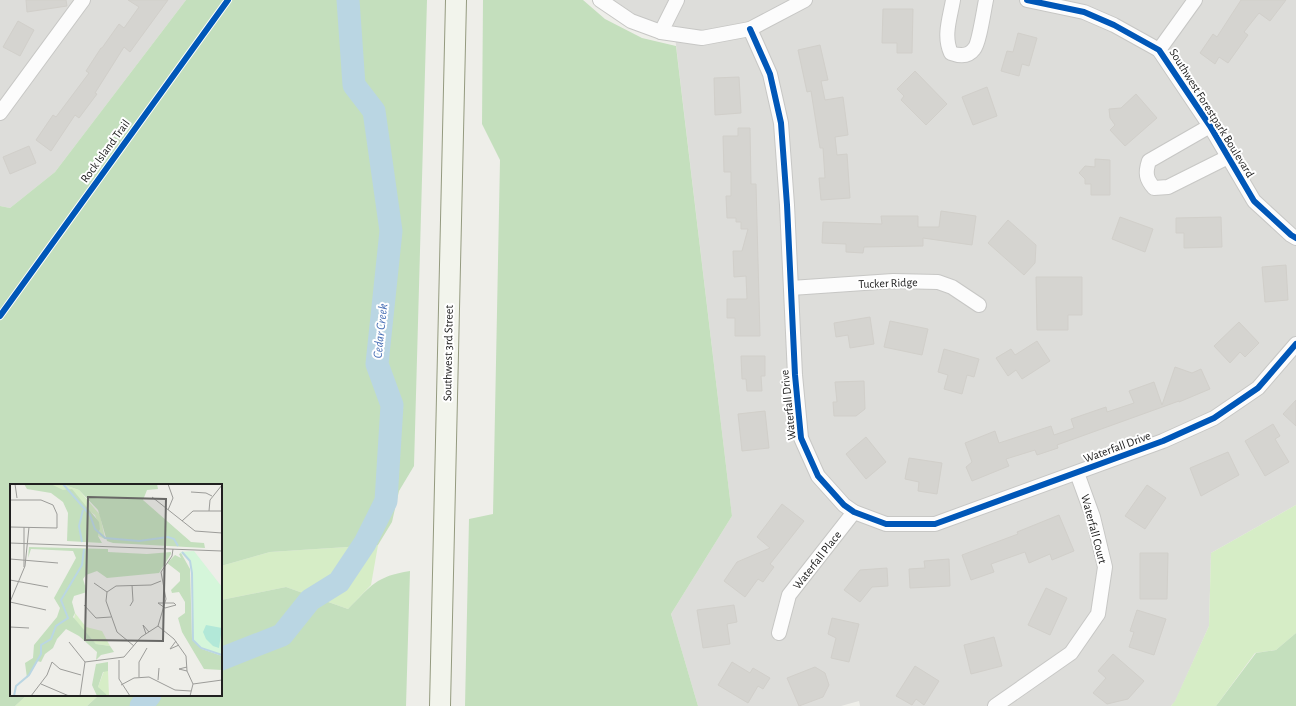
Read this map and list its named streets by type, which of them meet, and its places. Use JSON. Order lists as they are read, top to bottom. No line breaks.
{"streets":{"main road":["Southwest 3rd Street"],"street":["Southwest Forestpark Boulevard","Tucker Ridge","Waterfall Drive","Waterfall Court","Waterfall Place"],"cycle path":["Rock Island Trail"]},"crossings":[["Tucker Ridge","Waterfall Drive"],["Waterfall Drive","Waterfall Court"],["Waterfall Drive","Waterfall Place"]],"water":["Cedar Creek"]}
